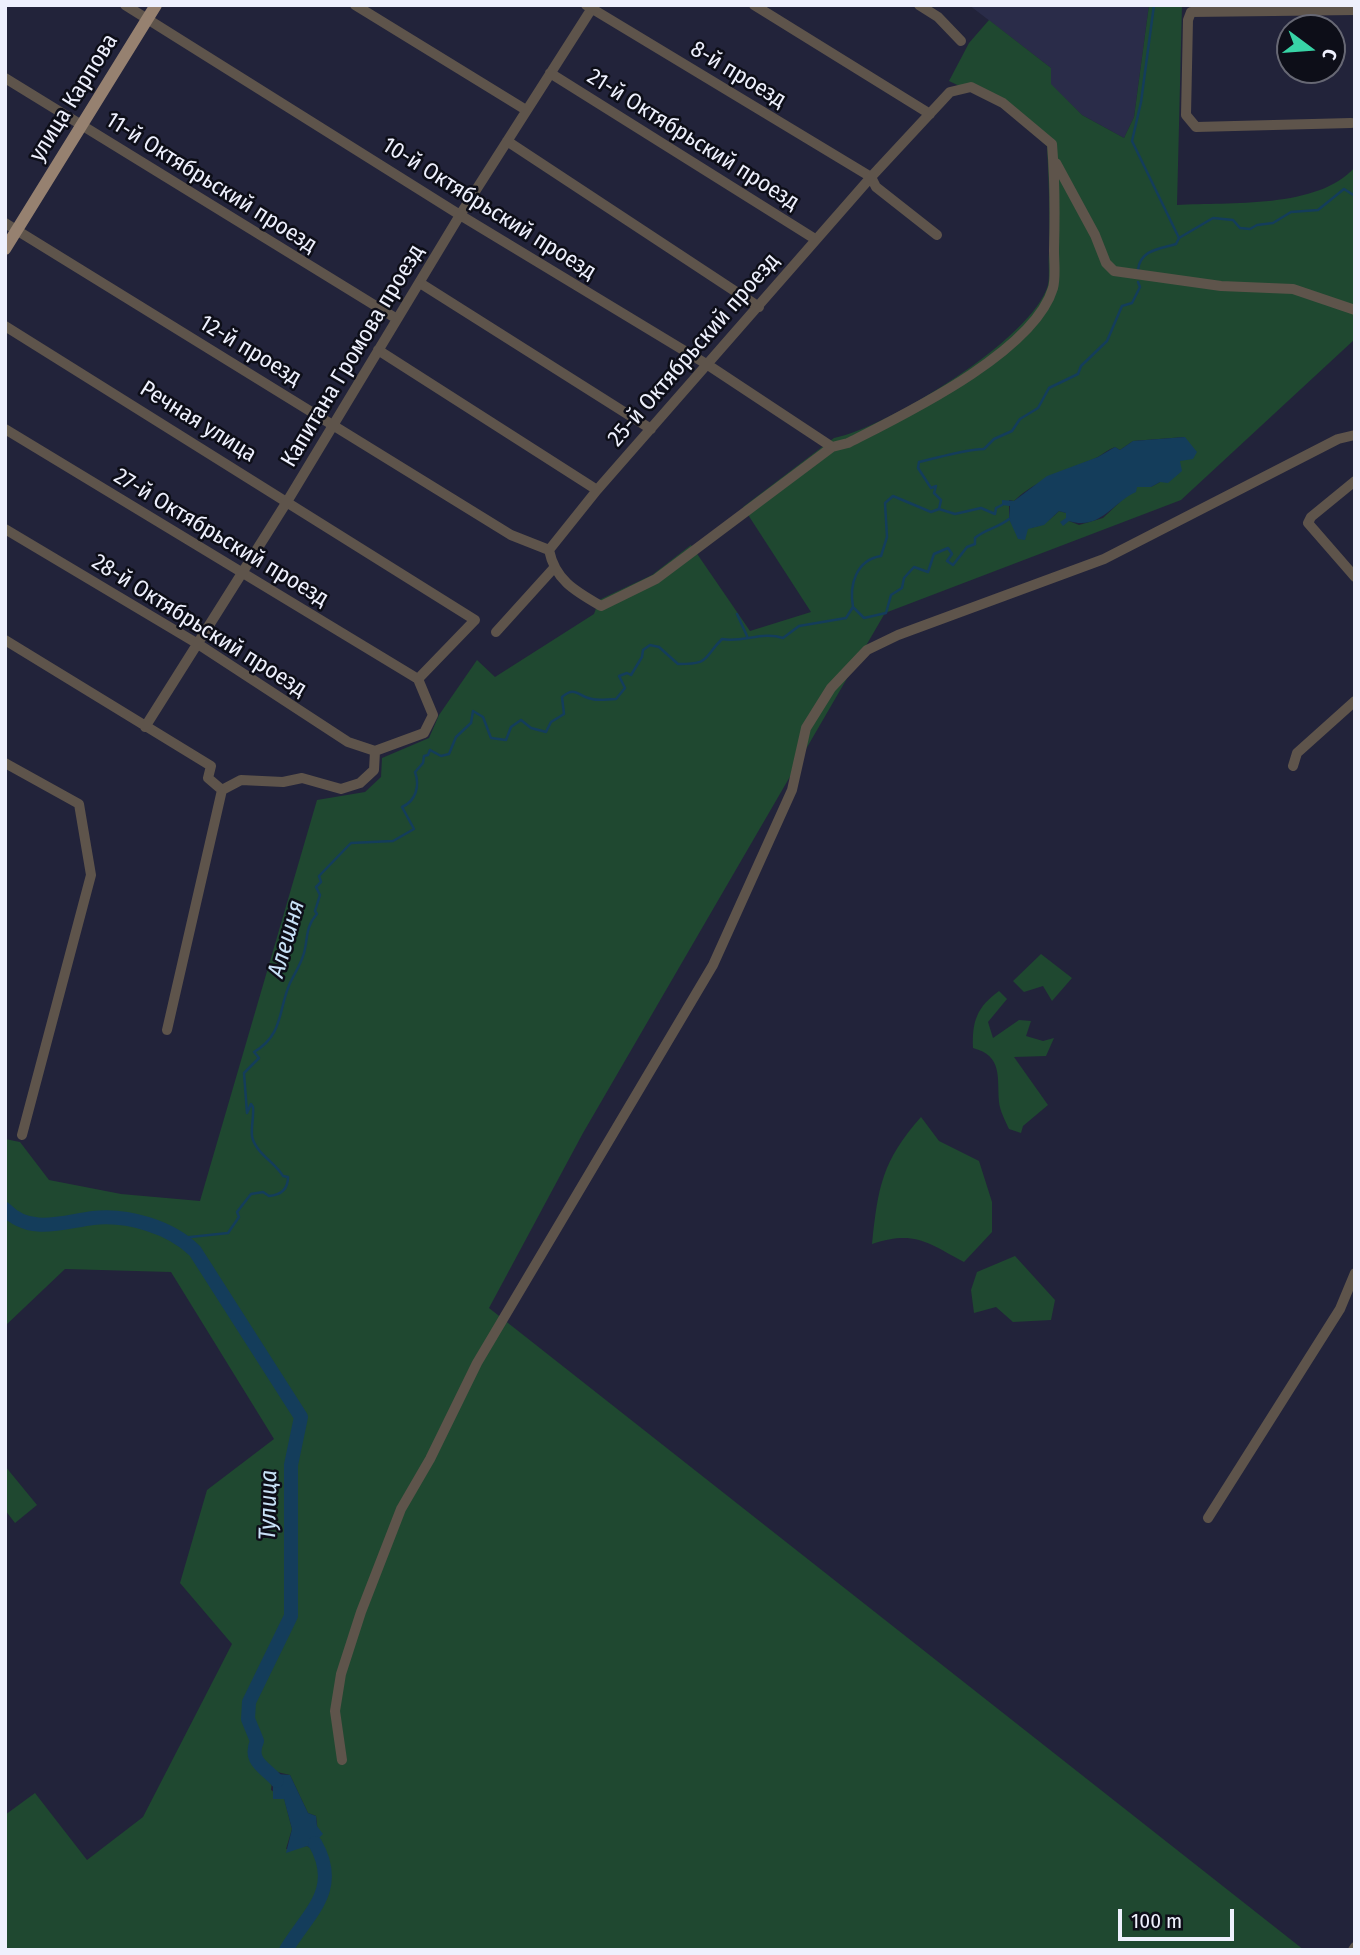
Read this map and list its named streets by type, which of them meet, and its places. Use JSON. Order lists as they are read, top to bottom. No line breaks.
{"streets":{"main road":["улица Карпова"],"street":["8-й проезд","21-й Октябрьский проезд","11-й Октябрьский проезд","10-й Октябрьский проезд","25-й Октябрьский проезд","12-й проезд","Капитана Громова проезд","Речная улица","27-й Октябрьский проезд","28-й Октябрьский проезд"]},"crossings":[["8-й проезд","25-й Октябрьский проезд"],["8-й проезд","Капитана Громова проезд"],["улица Карпова","11-й Октябрьский проезд"],["улица Карпова","10-й Октябрьский проезд"],["улица Карпова","12-й проезд"],["21-й Октябрьский проезд","25-й Октябрьский проезд"],["21-й Октябрьский проезд","Капитана Громова проезд"],["11-й Октябрьский проезд","Капитана Громова проезд"],["10-й Октябрьский проезд","25-й Октябрьский проезд"],["10-й Октябрьский проезд","Капитана Громова проезд"],["25-й Октябрьский проезд","12-й проезд"],["12-й проезд","Капитана Громова проезд"],["Капитана Громова проезд","Речная улица"],["Капитана Громова проезд","27-й Октябрьский проезд"],["Капитана Громова проезд","28-й Октябрьский проезд"],["Речная улица","27-й Октябрьский проезд"]],"water":["Алешня","Тулица"],"scale_bar":"100 m","north":"right"}
